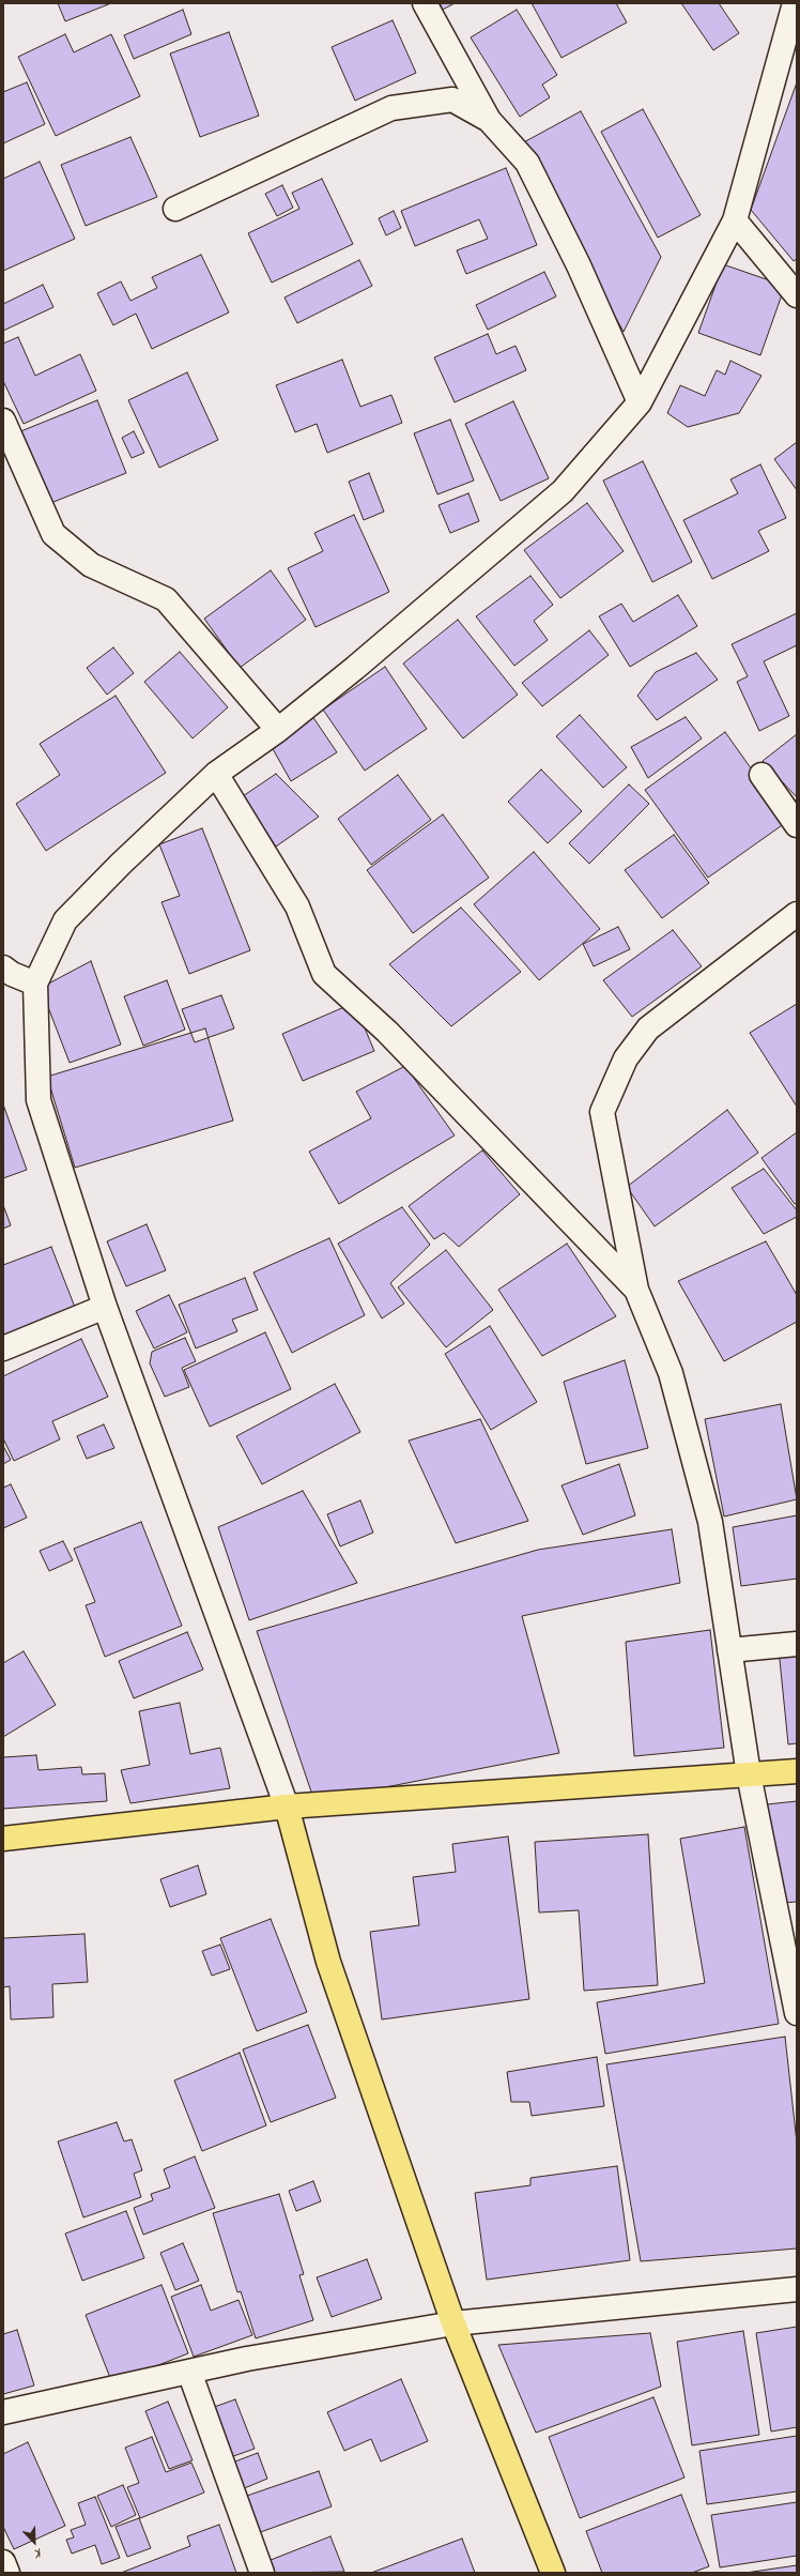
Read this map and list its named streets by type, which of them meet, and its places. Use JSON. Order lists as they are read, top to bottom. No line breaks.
{"north":"bottom right"}
